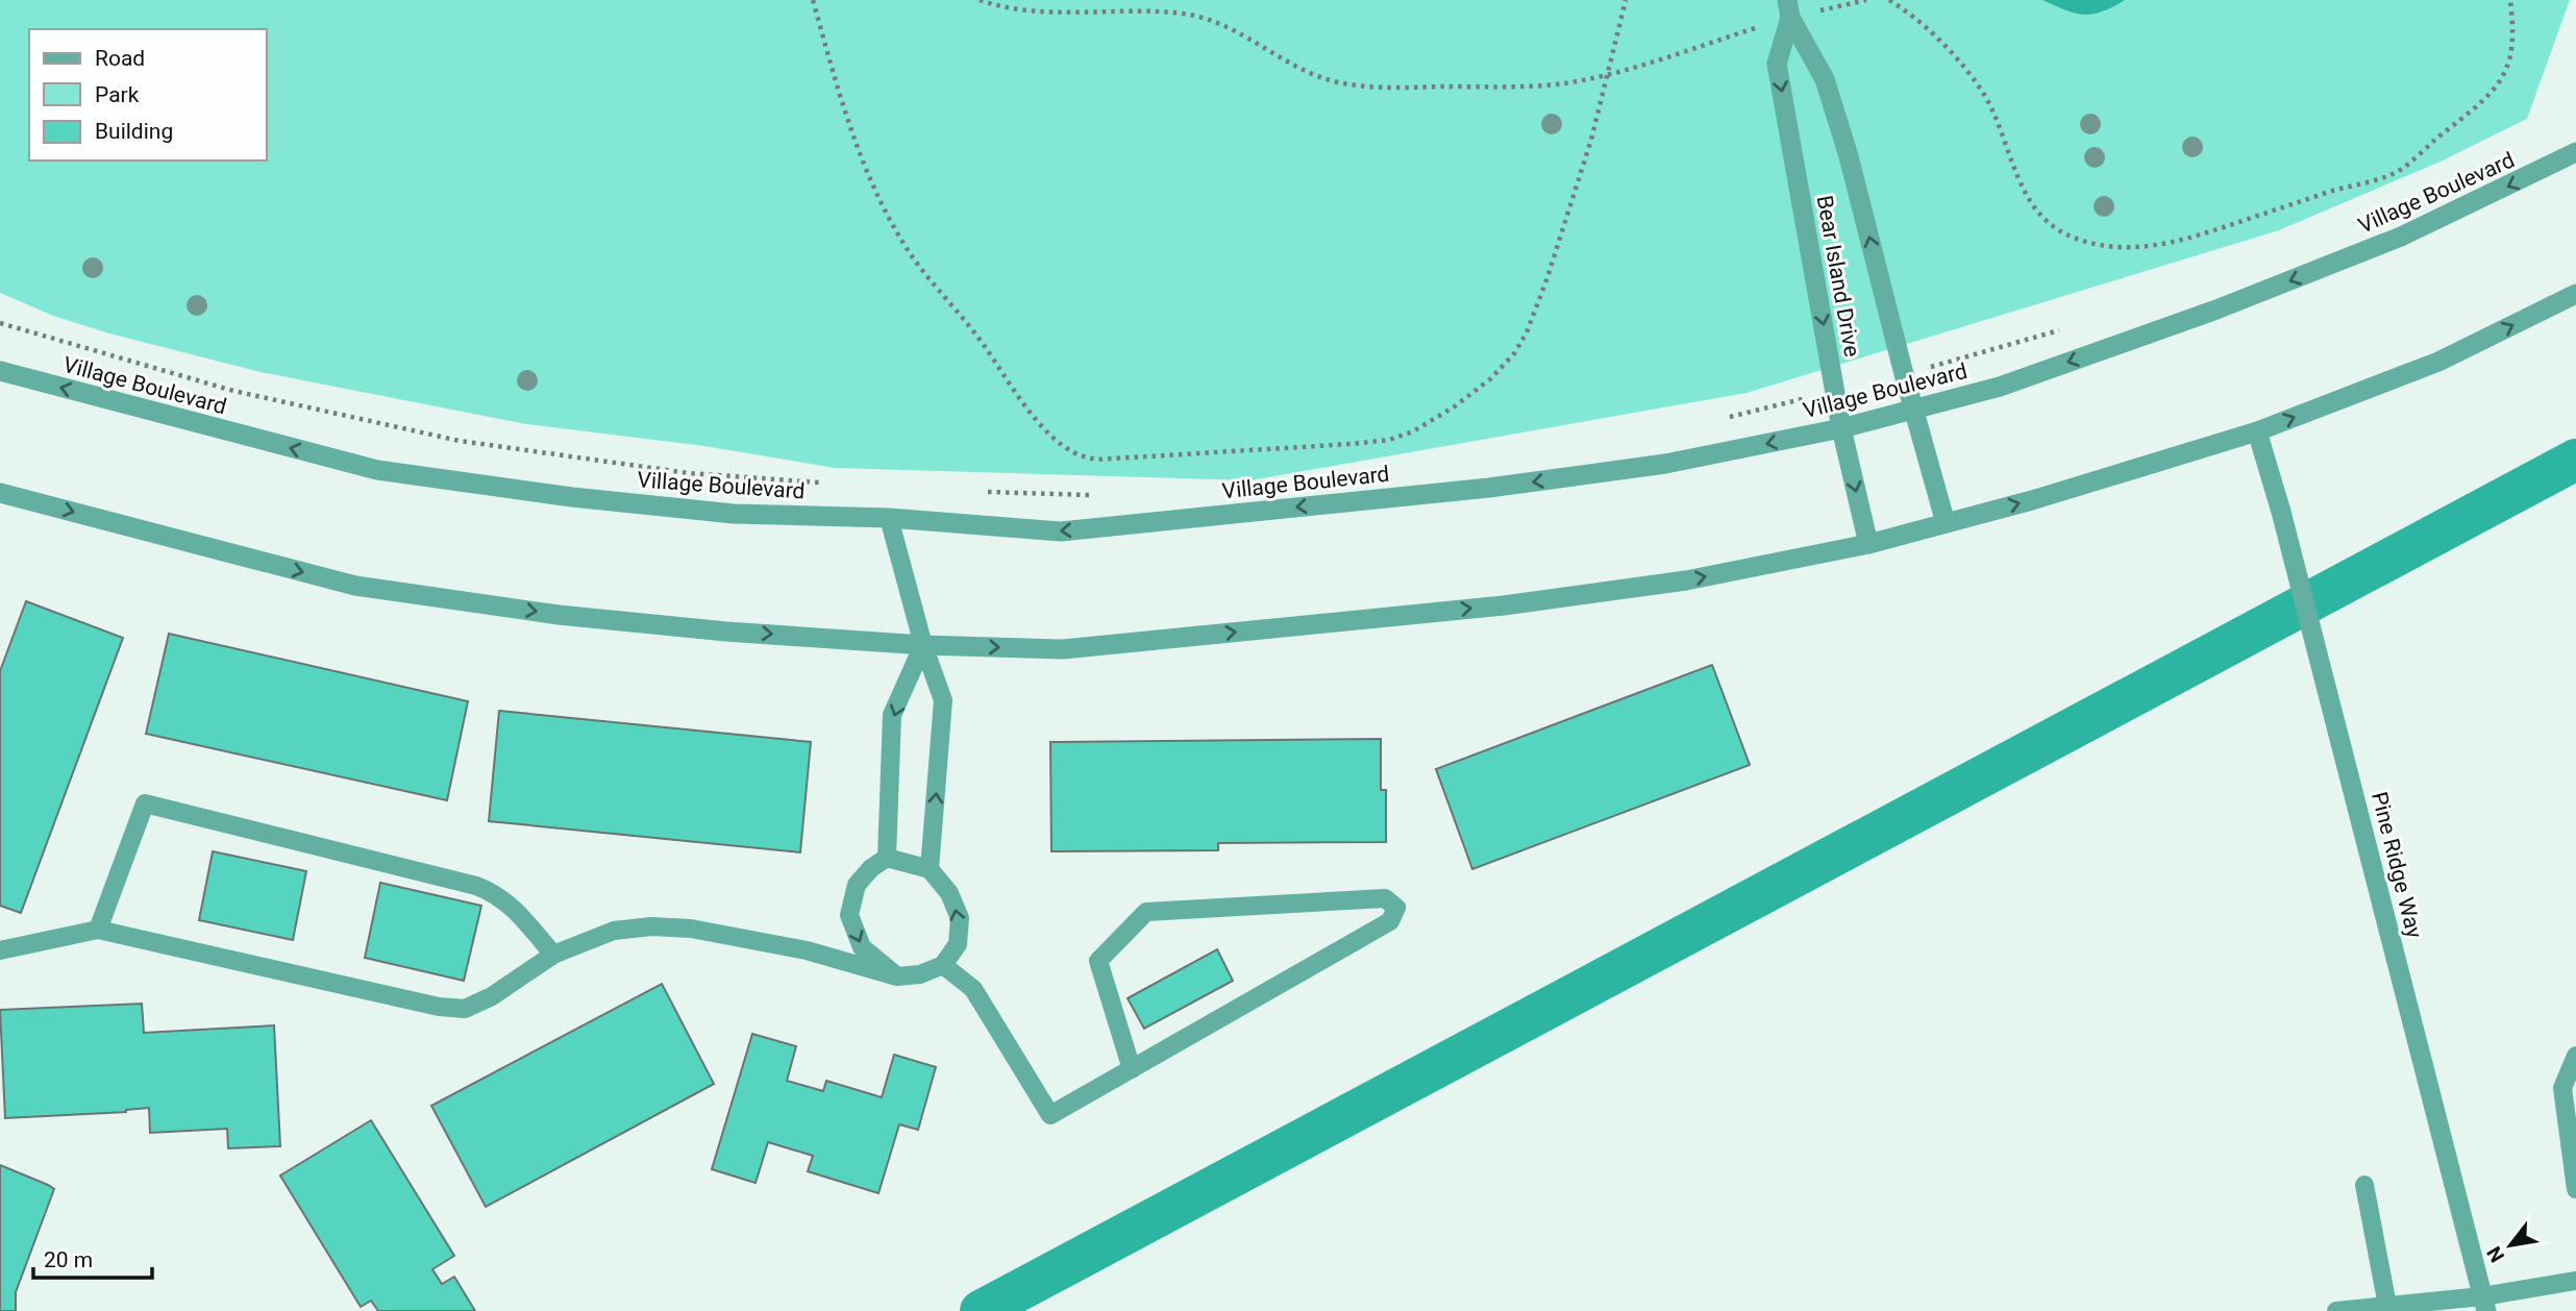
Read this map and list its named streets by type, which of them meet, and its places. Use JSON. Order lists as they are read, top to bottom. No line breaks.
{"streets":{"street":["Village Boulevard","Bear Island Drive","Pine Ridge Way"]},"crossings":[["Village Boulevard","Bear Island Drive"]],"legend":["Road","Park","Building"],"scale_bar":"20 m","north":"bottom left"}
